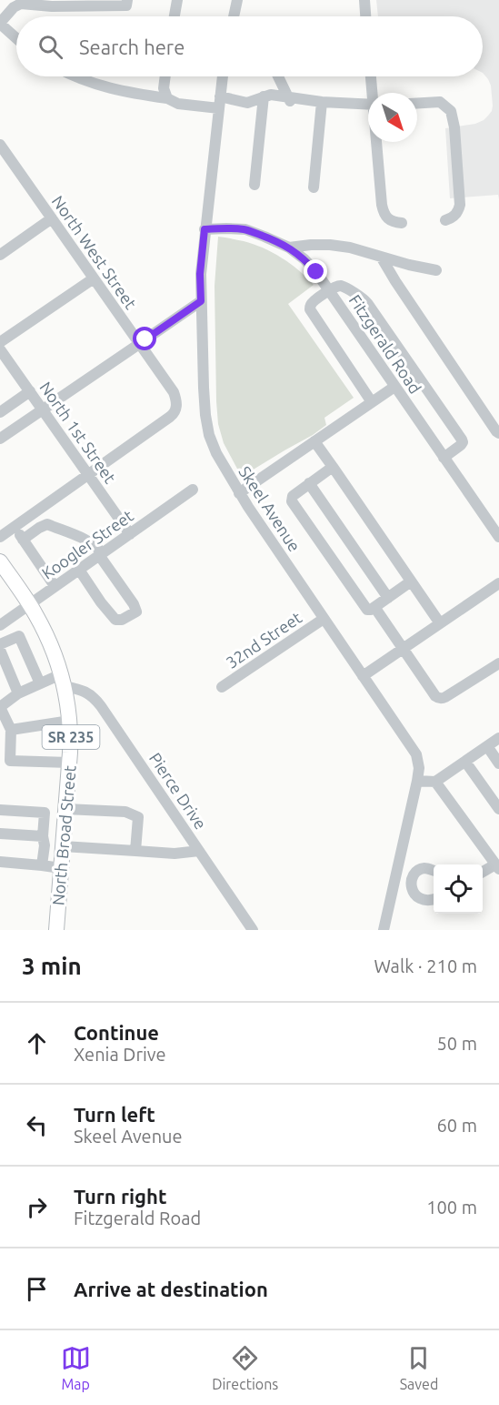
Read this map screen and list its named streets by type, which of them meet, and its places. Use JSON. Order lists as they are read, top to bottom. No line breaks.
{"streets":{"main road":["SR 235","North Broad Street"],"street":["North West Street","Fitzgerald Road","North 1st Street","Skeel Avenue","Koogler Street","32nd Street","Pierce Drive"]},"crossings":[["North West Street","North 1st Street"],["Fitzgerald Road","Skeel Avenue"],["North 1st Street","Koogler Street"],["Skeel Avenue","32nd Street"],["Koogler Street","North Broad Street"],["Pierce Drive","North Broad Street"]],"north":"bottom right","page":{"search":"Search here","heading":["3 min","Walk · 210 m"],"list":[["Continue","Xenia Drive","50 m"],["Turn left","Skeel Avenue","60 m"],["Turn right","Fitzgerald Road","100 m"],"Arrive at destination"],"nav":["Map","Directions","Saved"]}}
